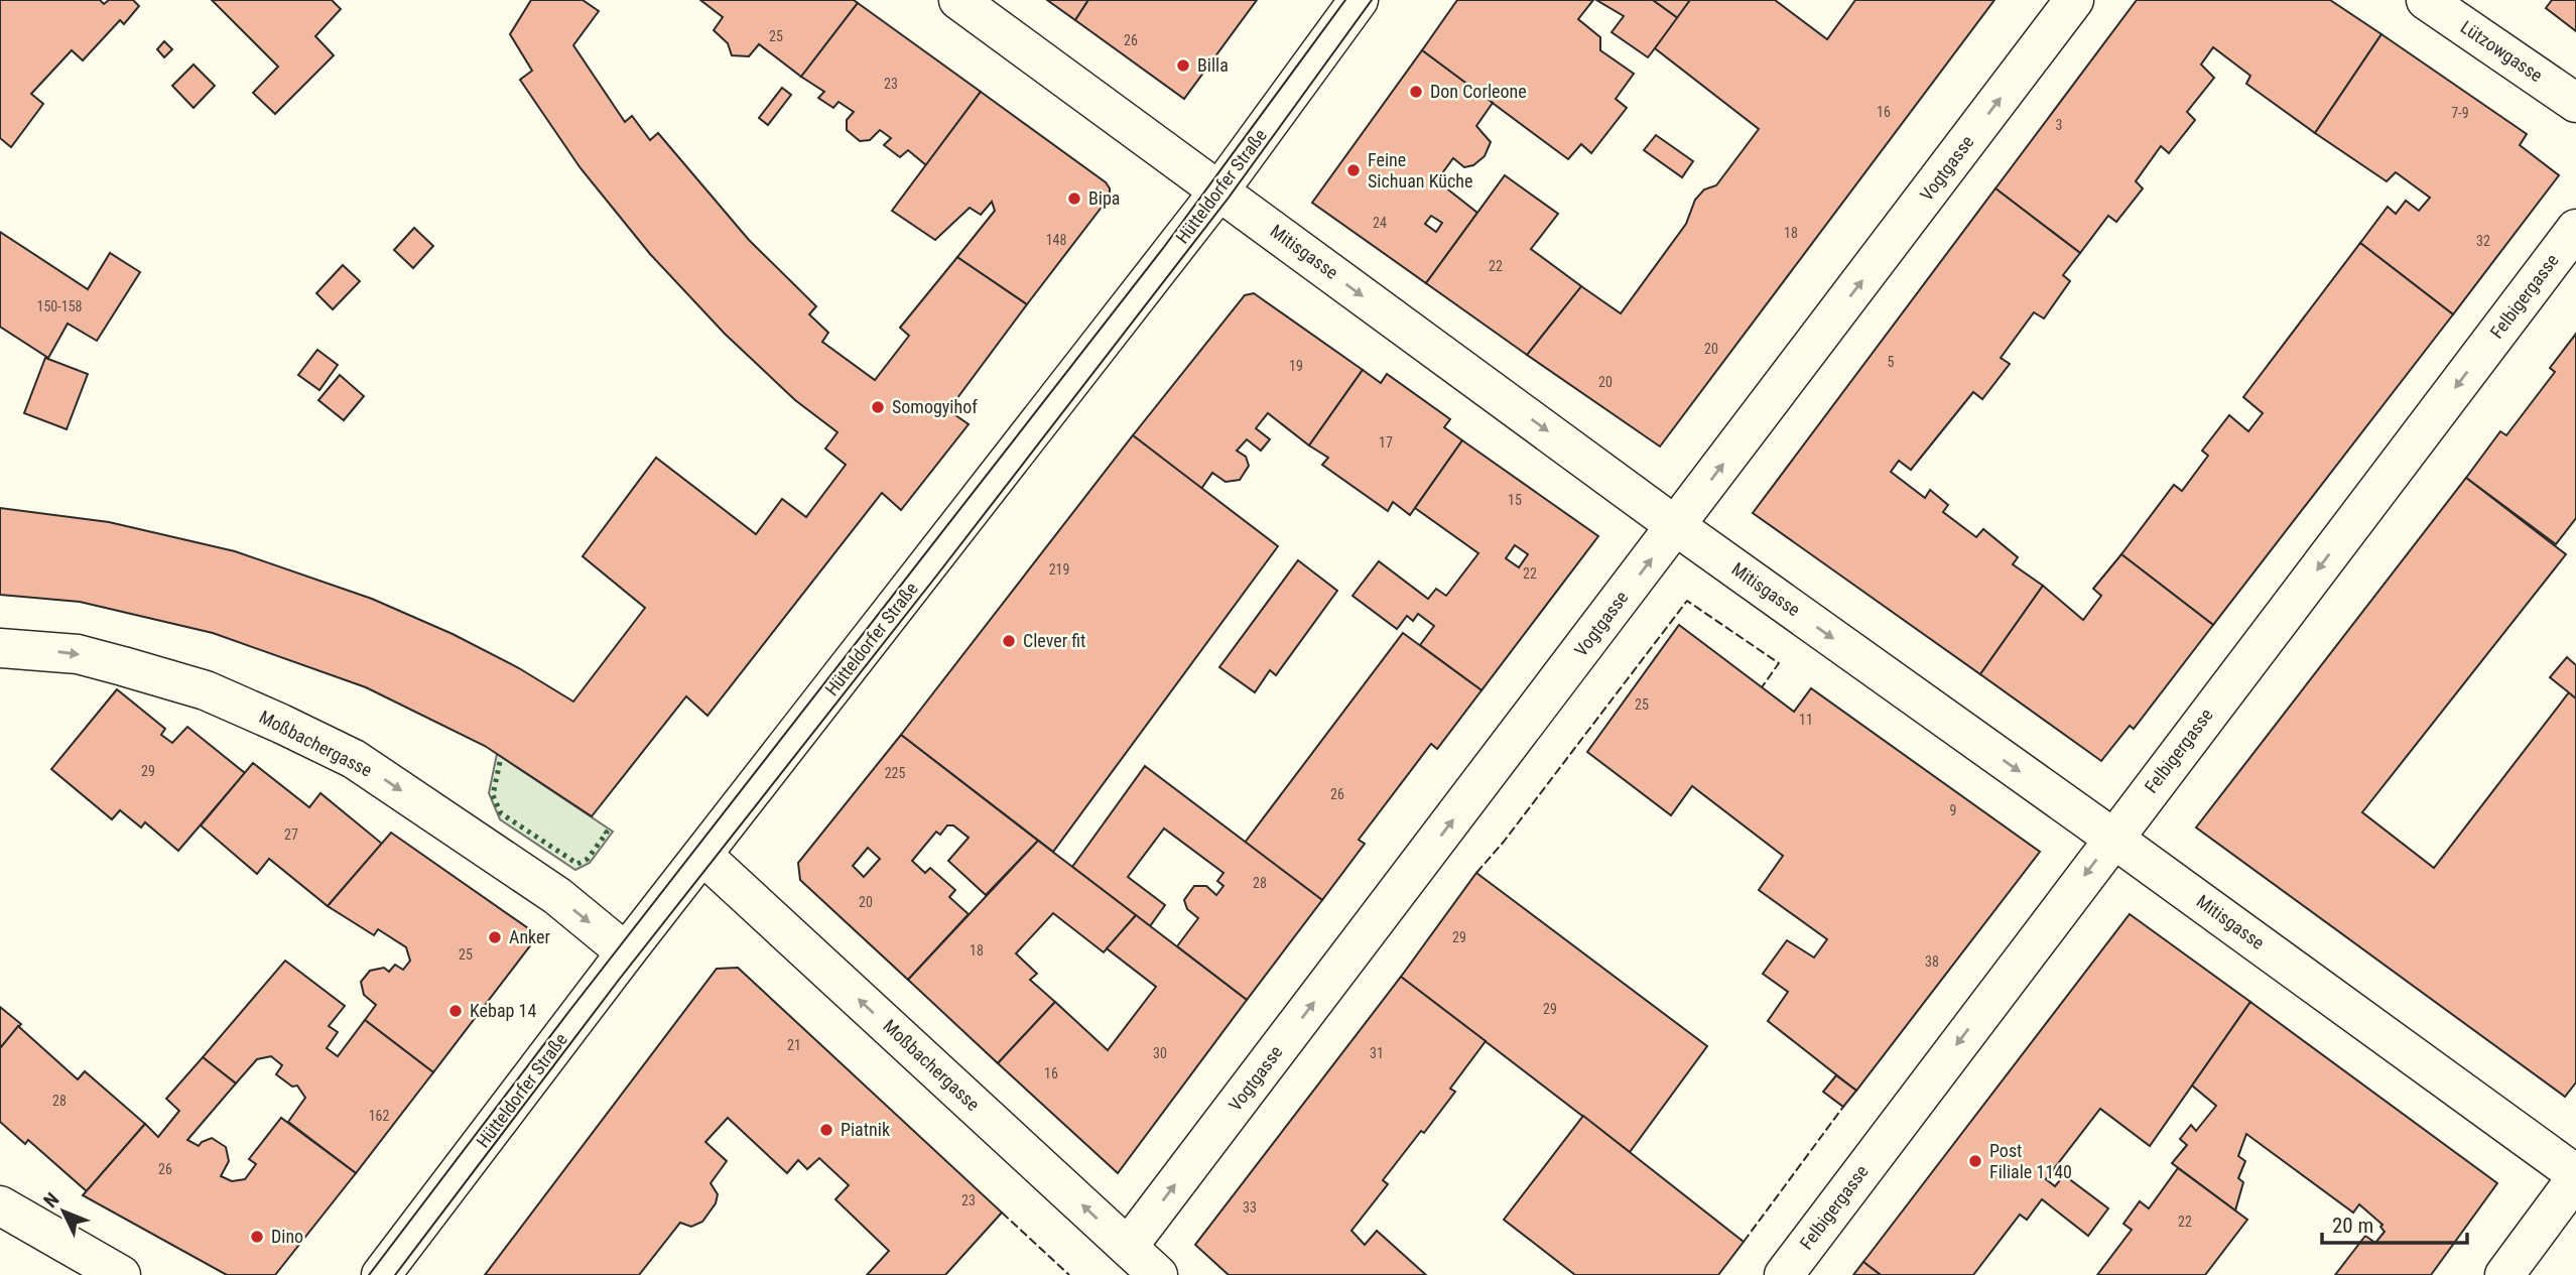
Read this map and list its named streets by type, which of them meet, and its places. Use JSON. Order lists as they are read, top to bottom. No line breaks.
{"streets":{"street":["Lützowgasse","Vogtgasse","Hütteldorfer Straße","Mitisgasse","Felbigergasse","Moßbachergasse"]},"crossings":[["Vogtgasse","Mitisgasse"],["Vogtgasse","Moßbachergasse"],["Hütteldorfer Straße","Mitisgasse"],["Hütteldorfer Straße","Moßbachergasse"],["Mitisgasse","Felbigergasse"]],"one_way":["Vogtgasse","Mitisgasse","Felbigergasse"],"places":["Billa","Don Corleone","Feine Sichuan Küche","Bipa","Somogyihof","Clever fit","Anker","Kebap 14","Piatnik","Post Filiale 1140","Dino"],"house_numbers":["25","26","23","16","7-9","3","24","18","148","32","22","150-158","20","5","19","20","17","15","219","22","25","11","29","225","26","9","27","28","20","29","18","25","38","29","21","30","31","16","28","162","26","23","33","22"],"scale_bar":"20 m","north":"top left"}
